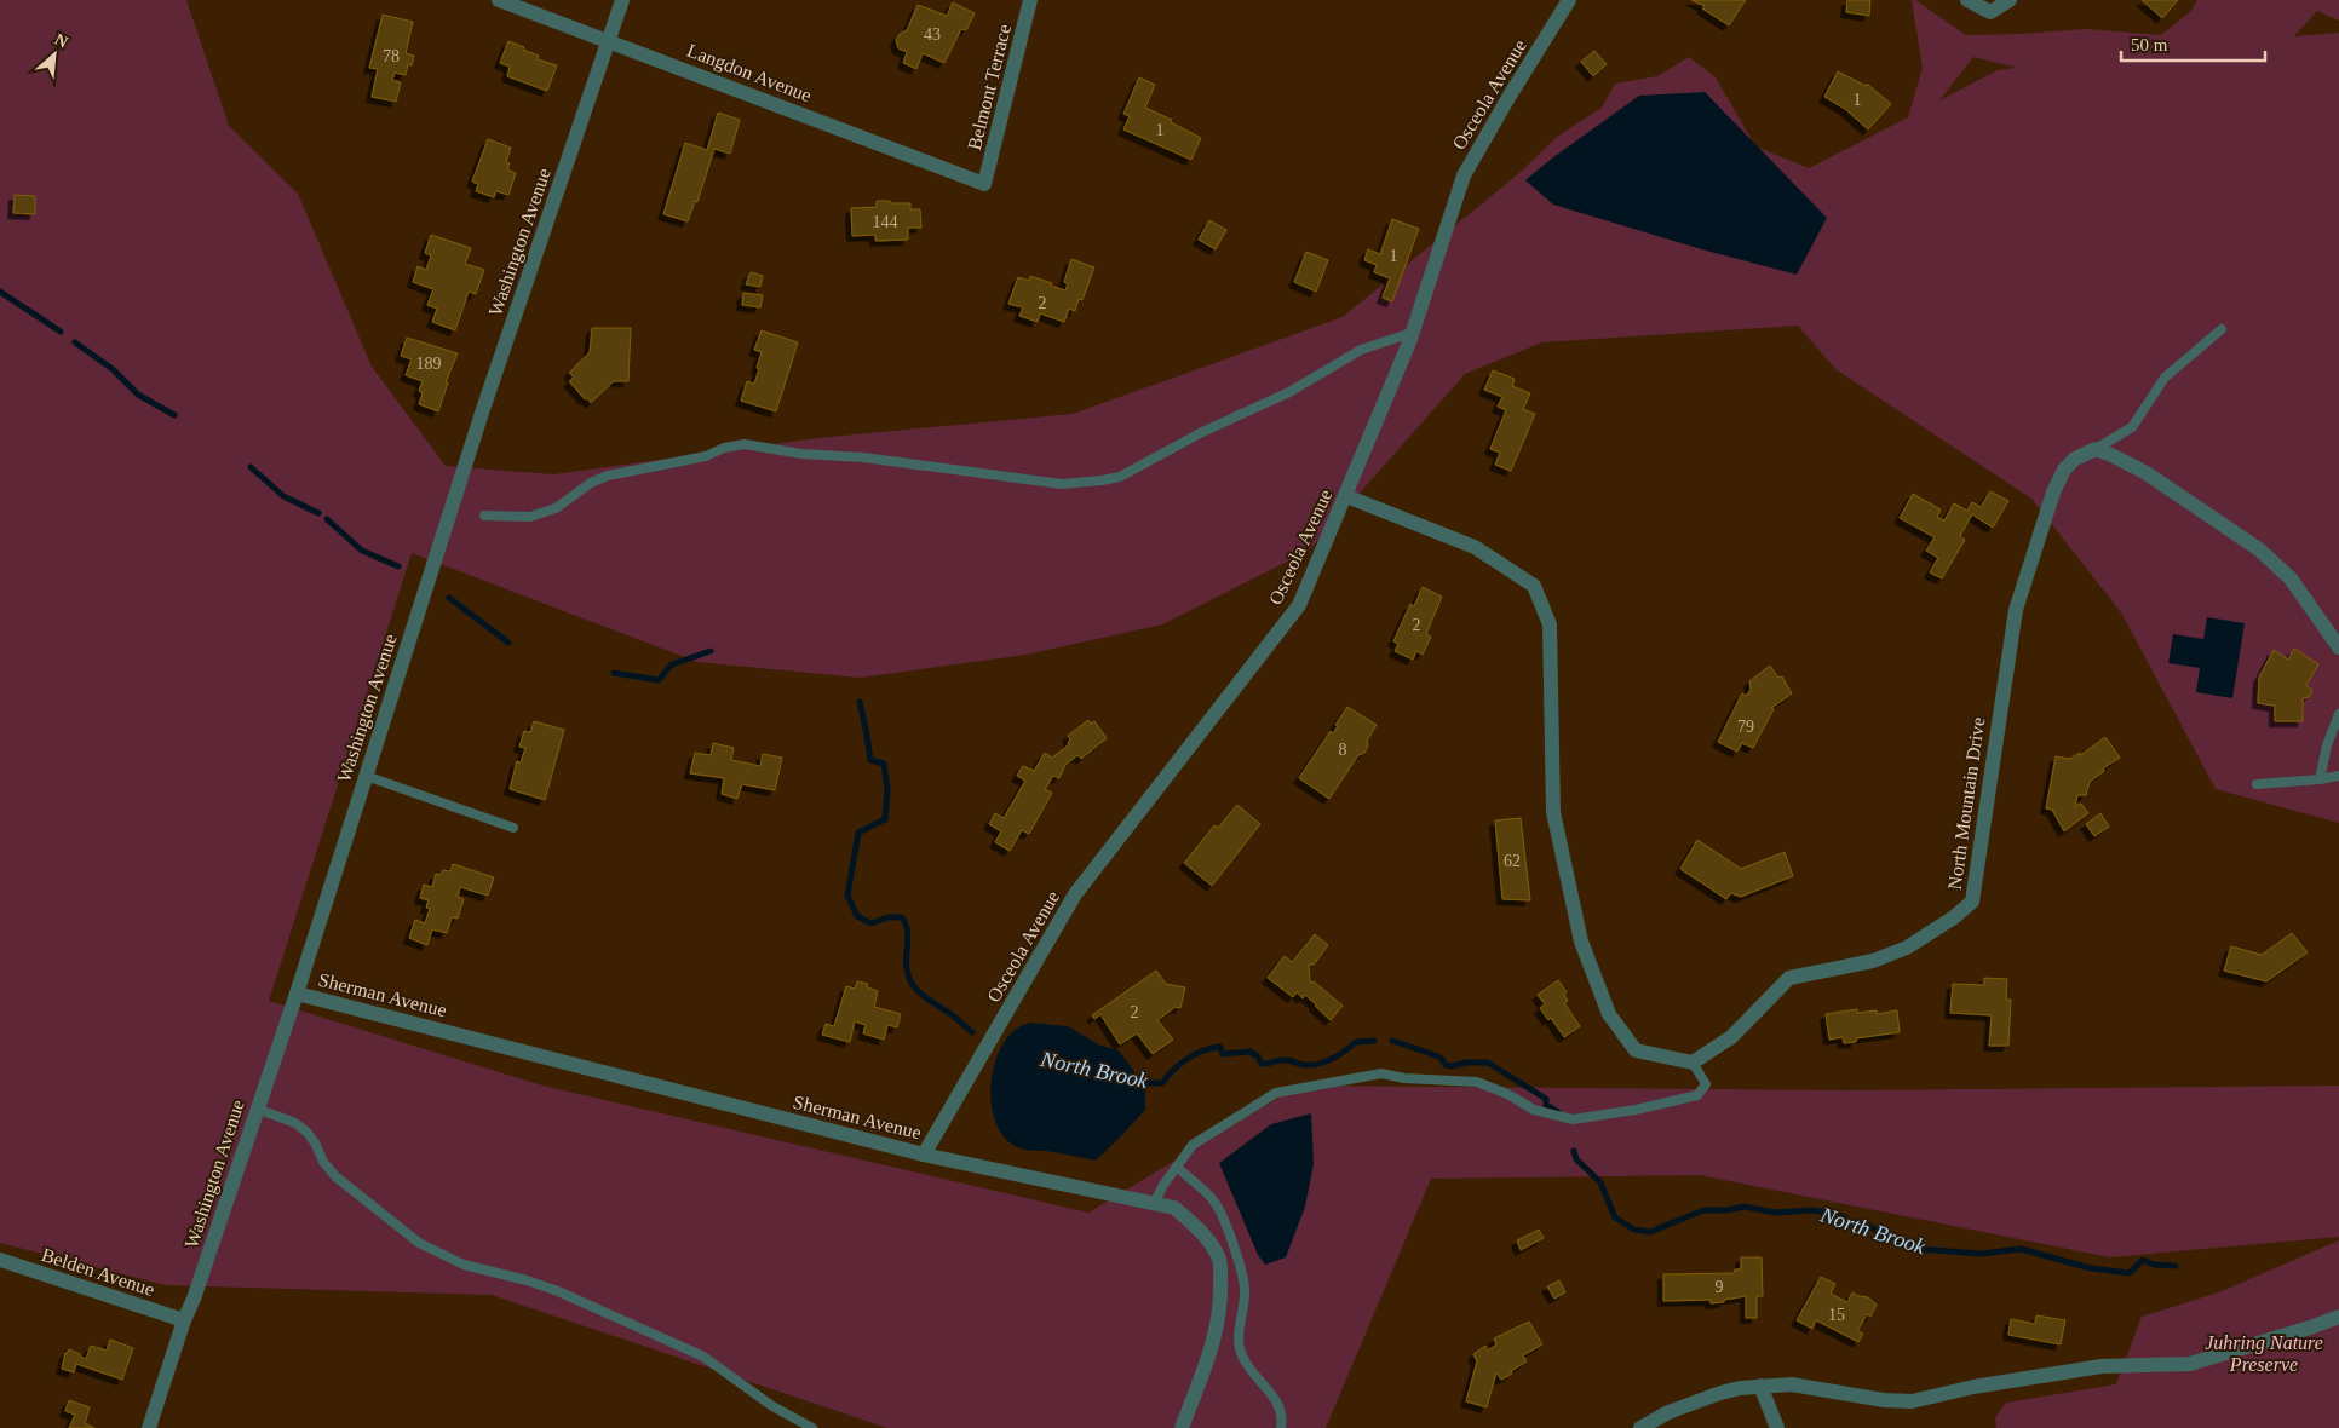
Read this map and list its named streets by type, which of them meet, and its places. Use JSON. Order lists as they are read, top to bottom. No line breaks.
{"streets":{"street":["Langdon Avenue","Belmont Terrace","Osceola Avenue","Washington Avenue","North Mountain Drive","Sherman Avenue","Belden Avenue"]},"crossings":[["Langdon Avenue","Belmont Terrace"],["Langdon Avenue","Washington Avenue"],["Osceola Avenue","Sherman Avenue"],["Washington Avenue","Sherman Avenue"],["Washington Avenue","Belden Avenue"]],"water":["North Brook"],"parks":["Juhring Nature Preserve"],"house_numbers":["43","78","1","1","144","1","2","189","2","79","8","62","2","9","15"],"scale_bar":"50 m","north":"top right"}
